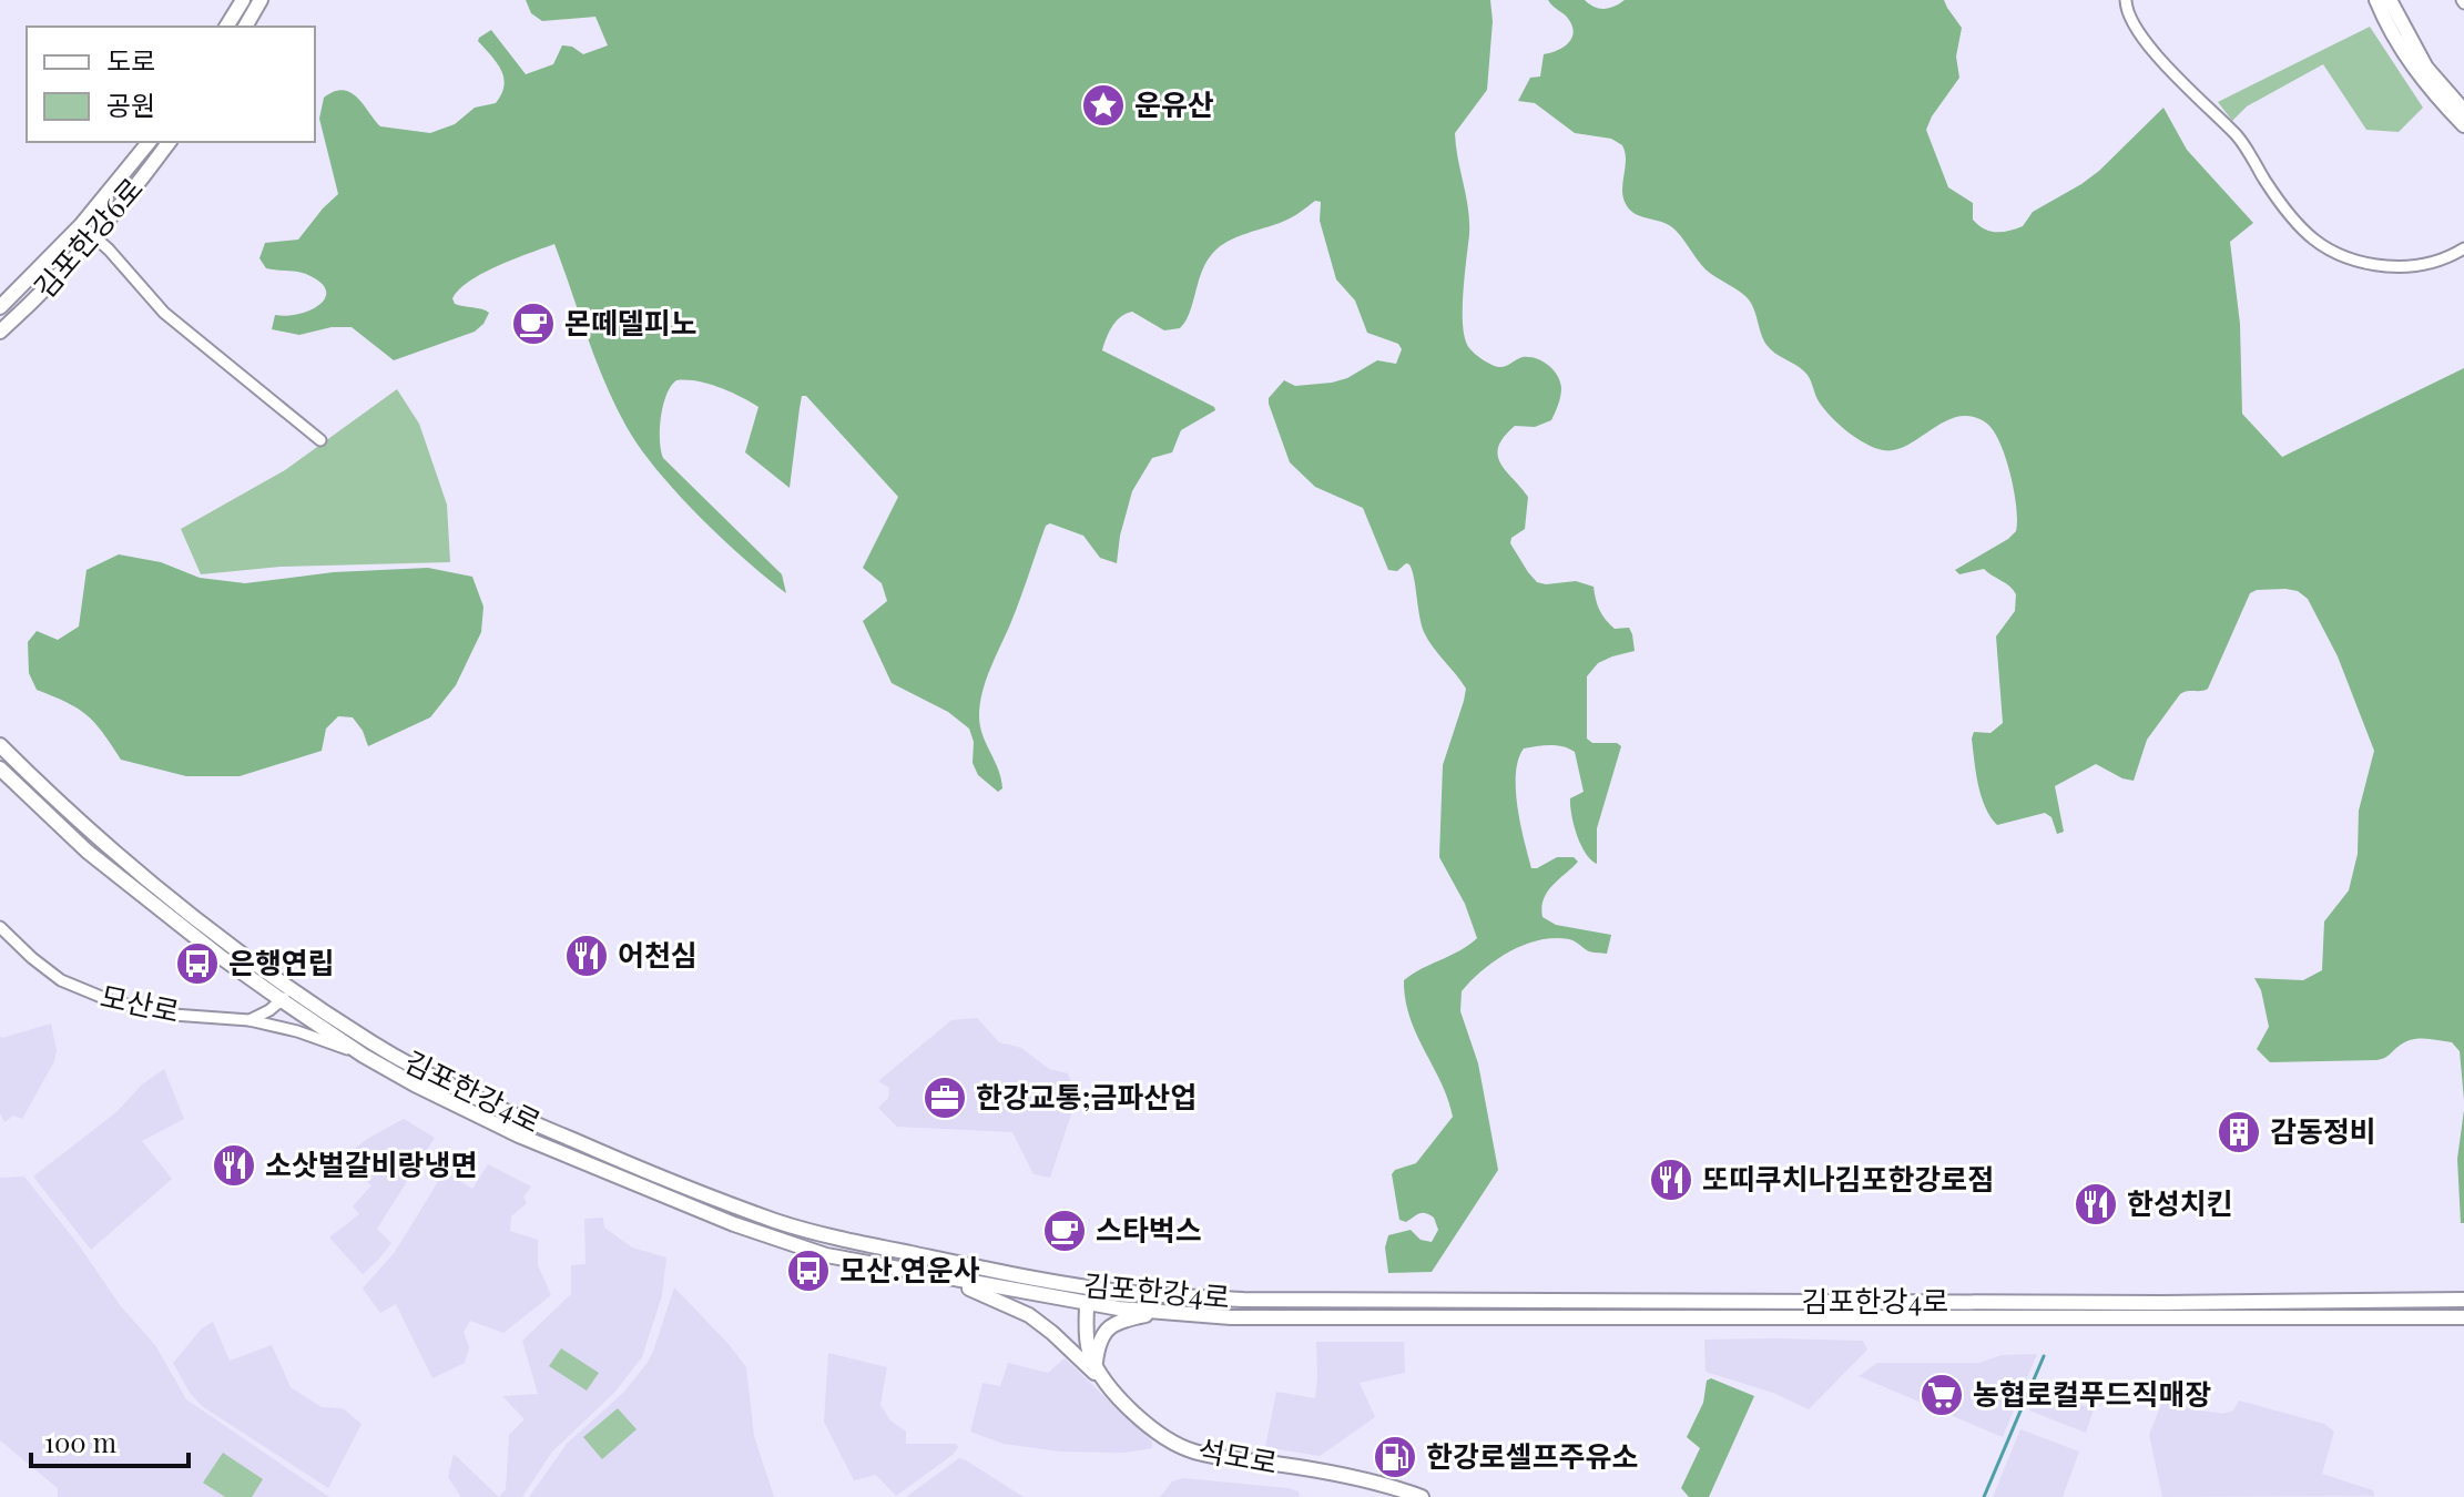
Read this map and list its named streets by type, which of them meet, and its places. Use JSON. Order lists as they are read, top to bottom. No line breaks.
{"streets":{"street":["김포한강6로","모산로","김포한강4로","석모로"]},"crossings":[["모산로","김포한강4로"],["김포한강4로","석모로"]],"places":{"place":["운유산"],"cafe":["몬떼델피노","스타벅스"],"restaurant":["어천심","소삿벌갈비랑냉면","또띠쿠치나김포한강로점","한성치킨"],"bus stop":["은행연립","모산.연운사"],"office":["한강교통;금파산업"],"building":["감동정비"],"supermarket":["농협로컬푸드직매장"],"fuel station":["한강로셀프주유소"]},"legend":["도로","공원"],"scale_bar":"100 m"}
